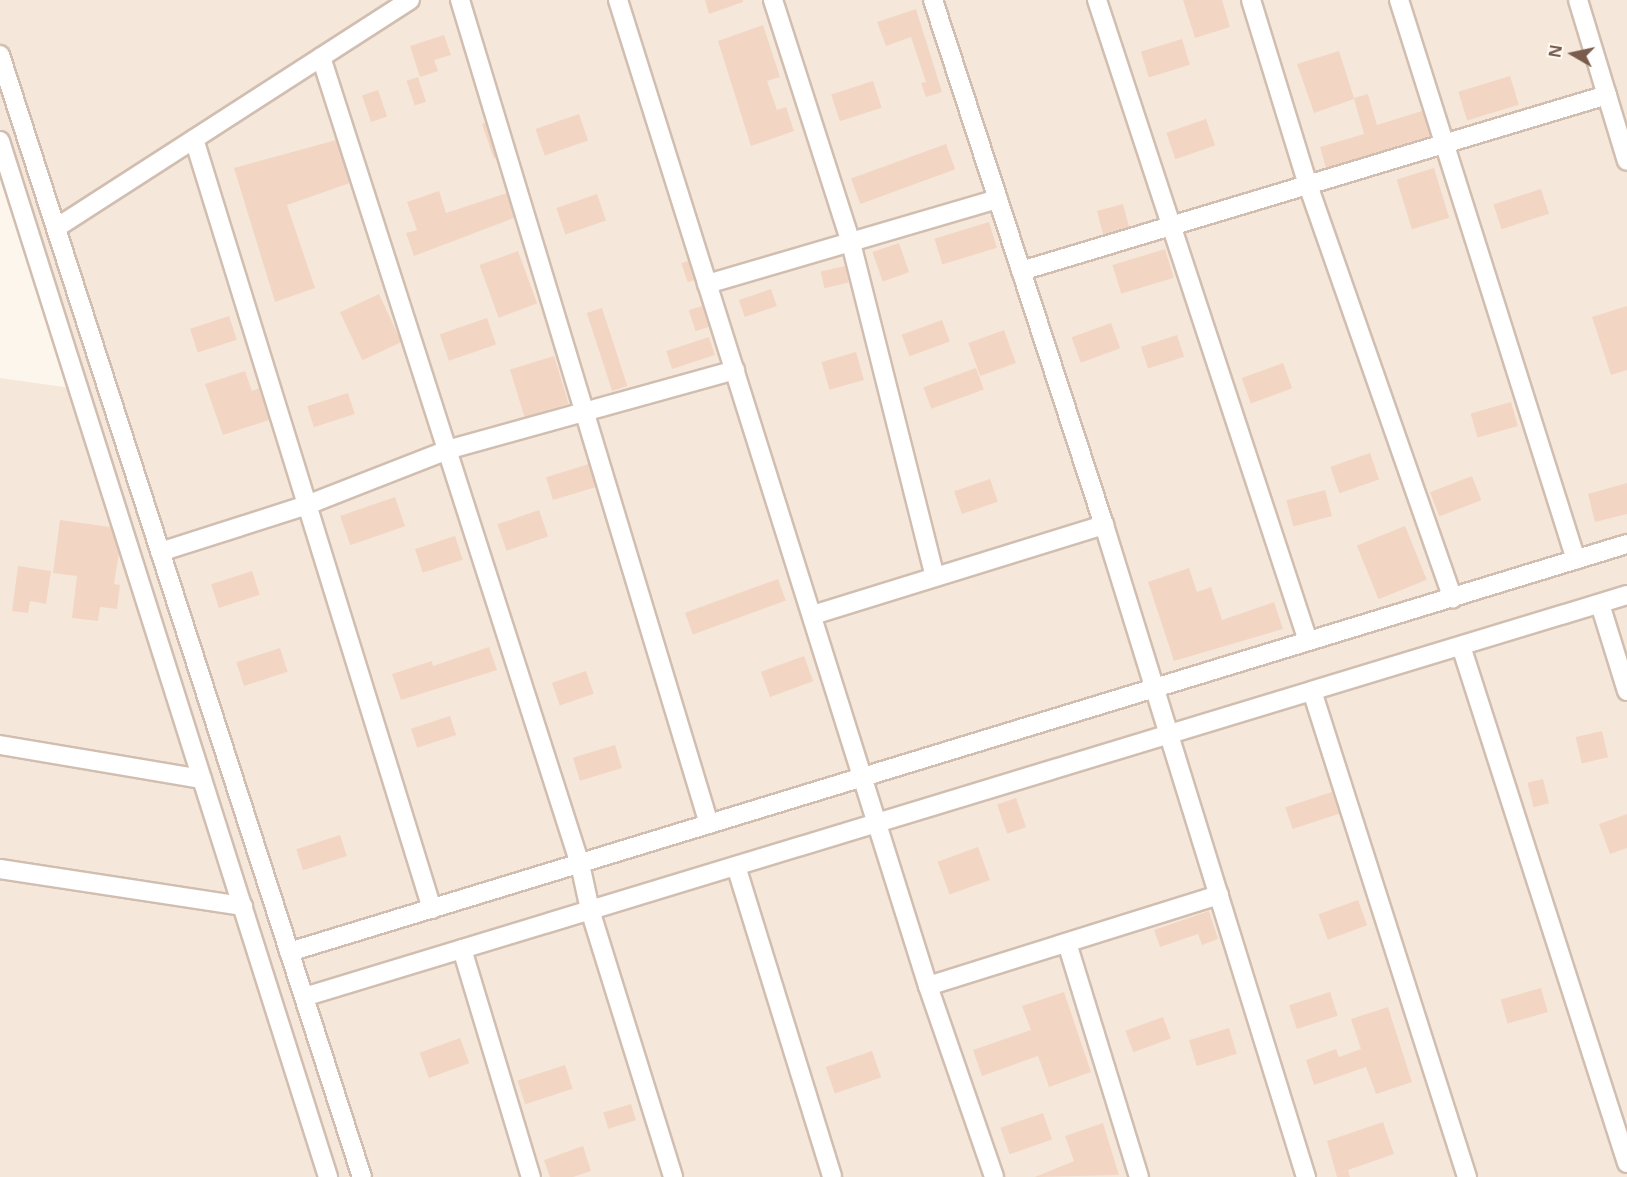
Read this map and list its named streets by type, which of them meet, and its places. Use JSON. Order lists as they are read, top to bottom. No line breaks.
{"north":"left"}
